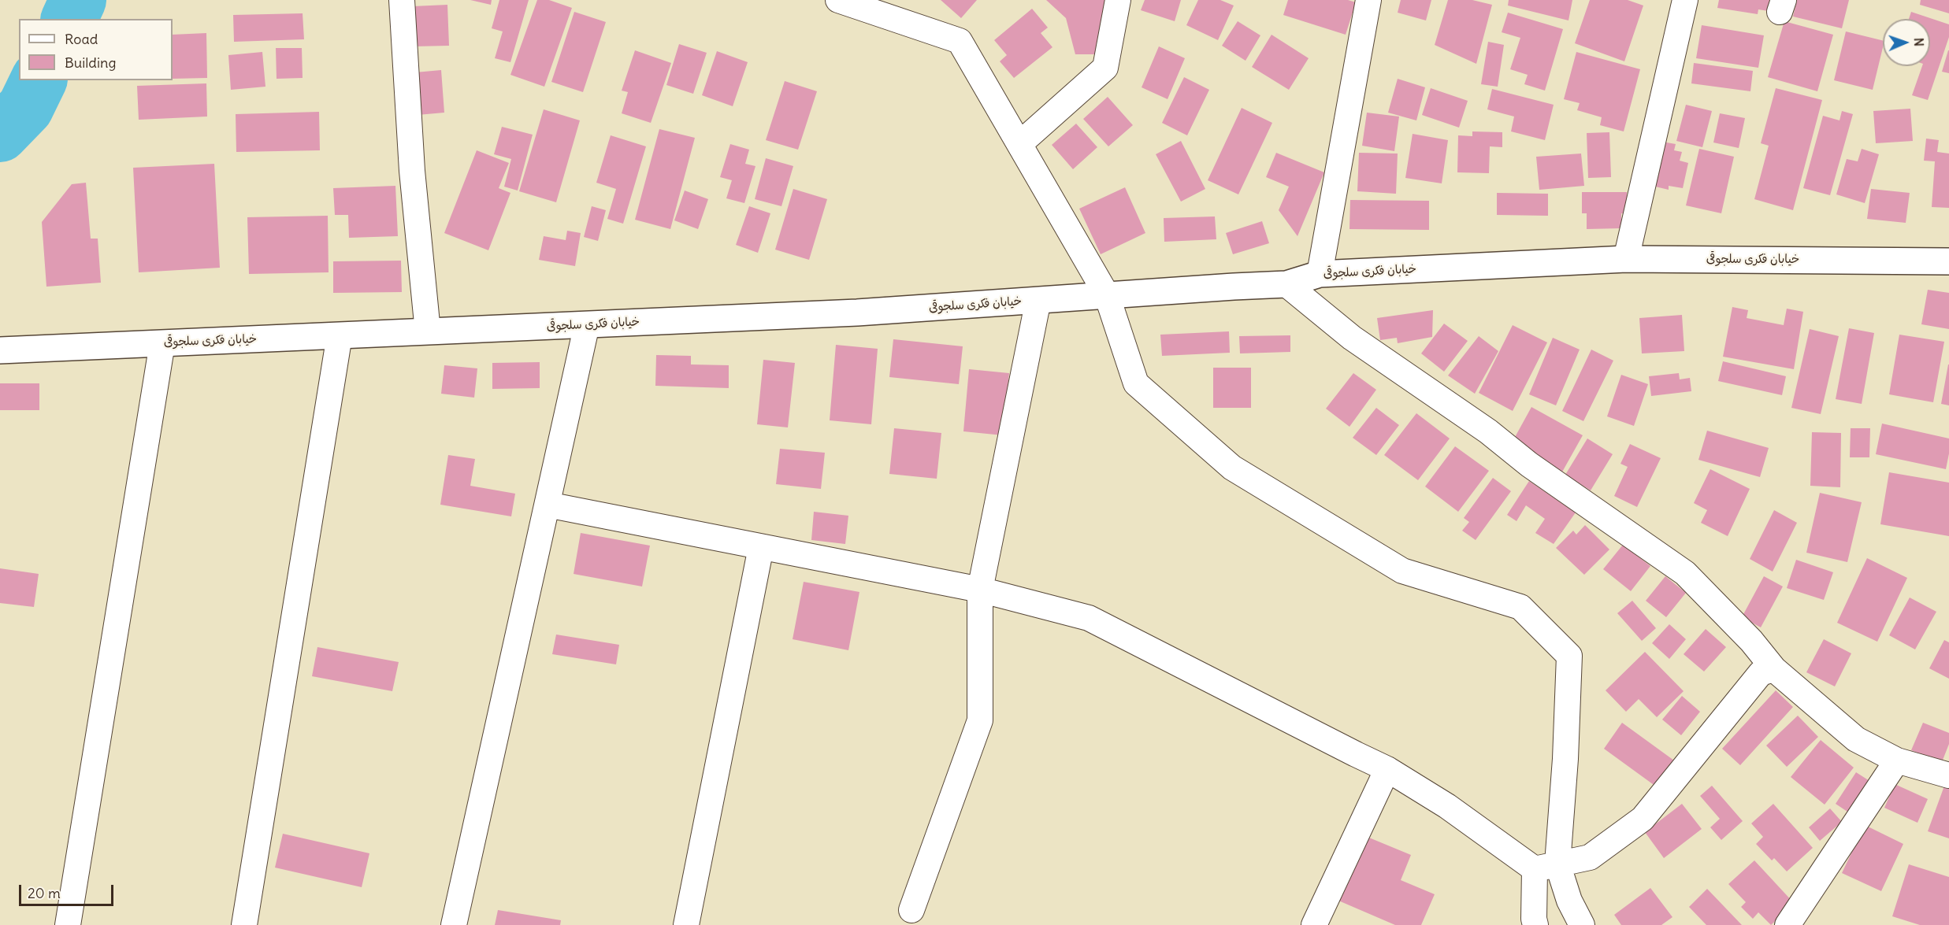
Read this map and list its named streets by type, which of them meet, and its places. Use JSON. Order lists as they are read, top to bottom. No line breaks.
{"streets":{"street":["خیابان فکری سلجوقی"]},"legend":["Road","Building"],"scale_bar":"20 m","north":"right"}
